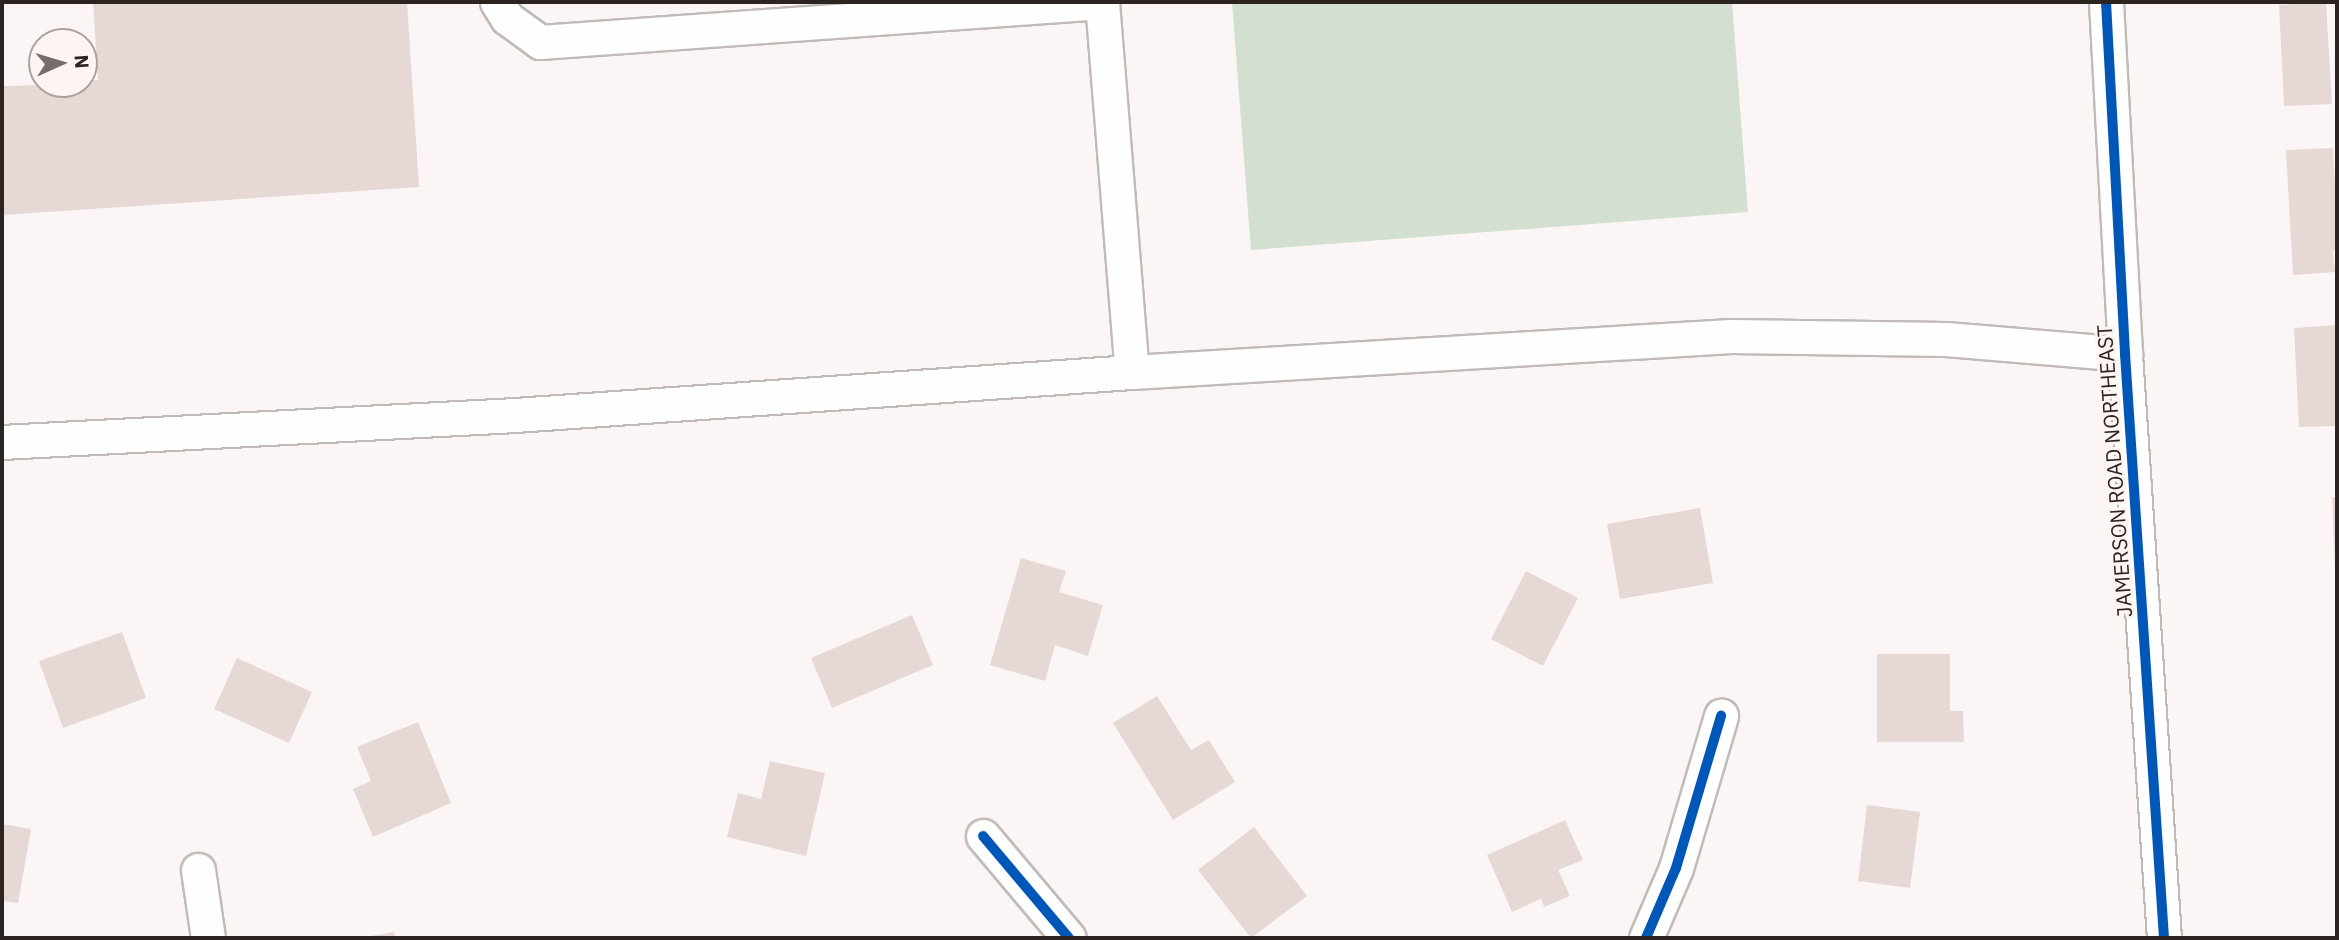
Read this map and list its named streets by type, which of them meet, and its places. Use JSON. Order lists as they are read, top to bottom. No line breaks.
{"streets":{"street":["JAMERSON ROAD NORTHEAST"]},"north":"right"}
